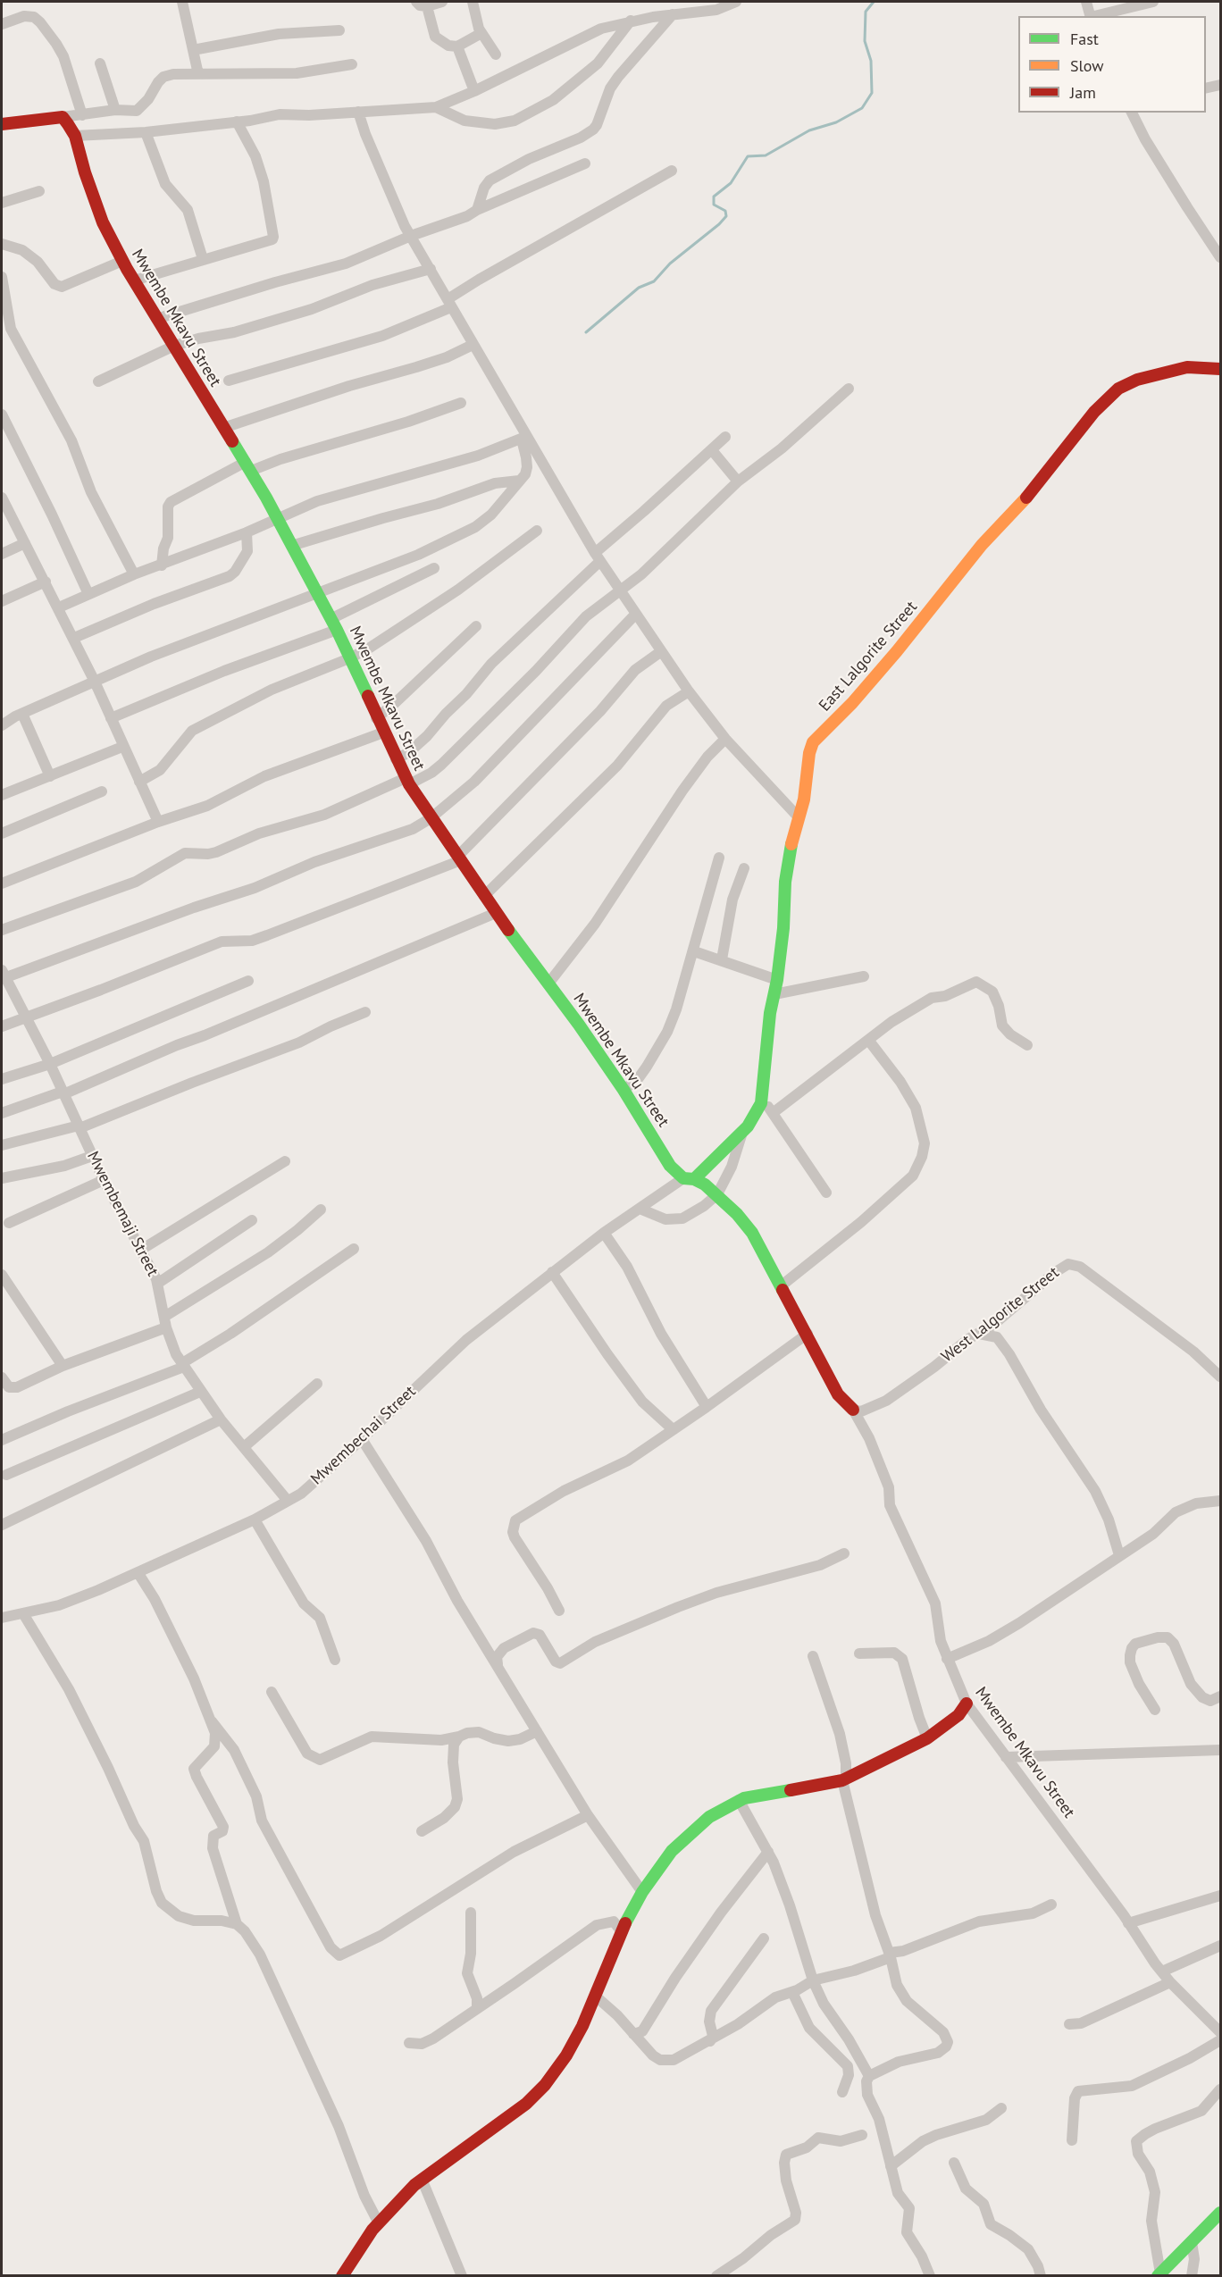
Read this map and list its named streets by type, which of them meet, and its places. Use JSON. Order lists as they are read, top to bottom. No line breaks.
{"streets":{"street":["Mwembe Mkavu Street","East Lalgorite Street","Mwembemaji Street","West Lalgorite Street","Mwembechai Street"]},"crossings":[["Mwembe Mkavu Street","East Lalgorite Street"],["Mwembe Mkavu Street","West Lalgorite Street"],["Mwembe Mkavu Street","Mwembechai Street"],["East Lalgorite Street","Mwembechai Street"],["Mwembemaji Street","Mwembechai Street"]],"legend":["Fast","Slow","Jam"]}
